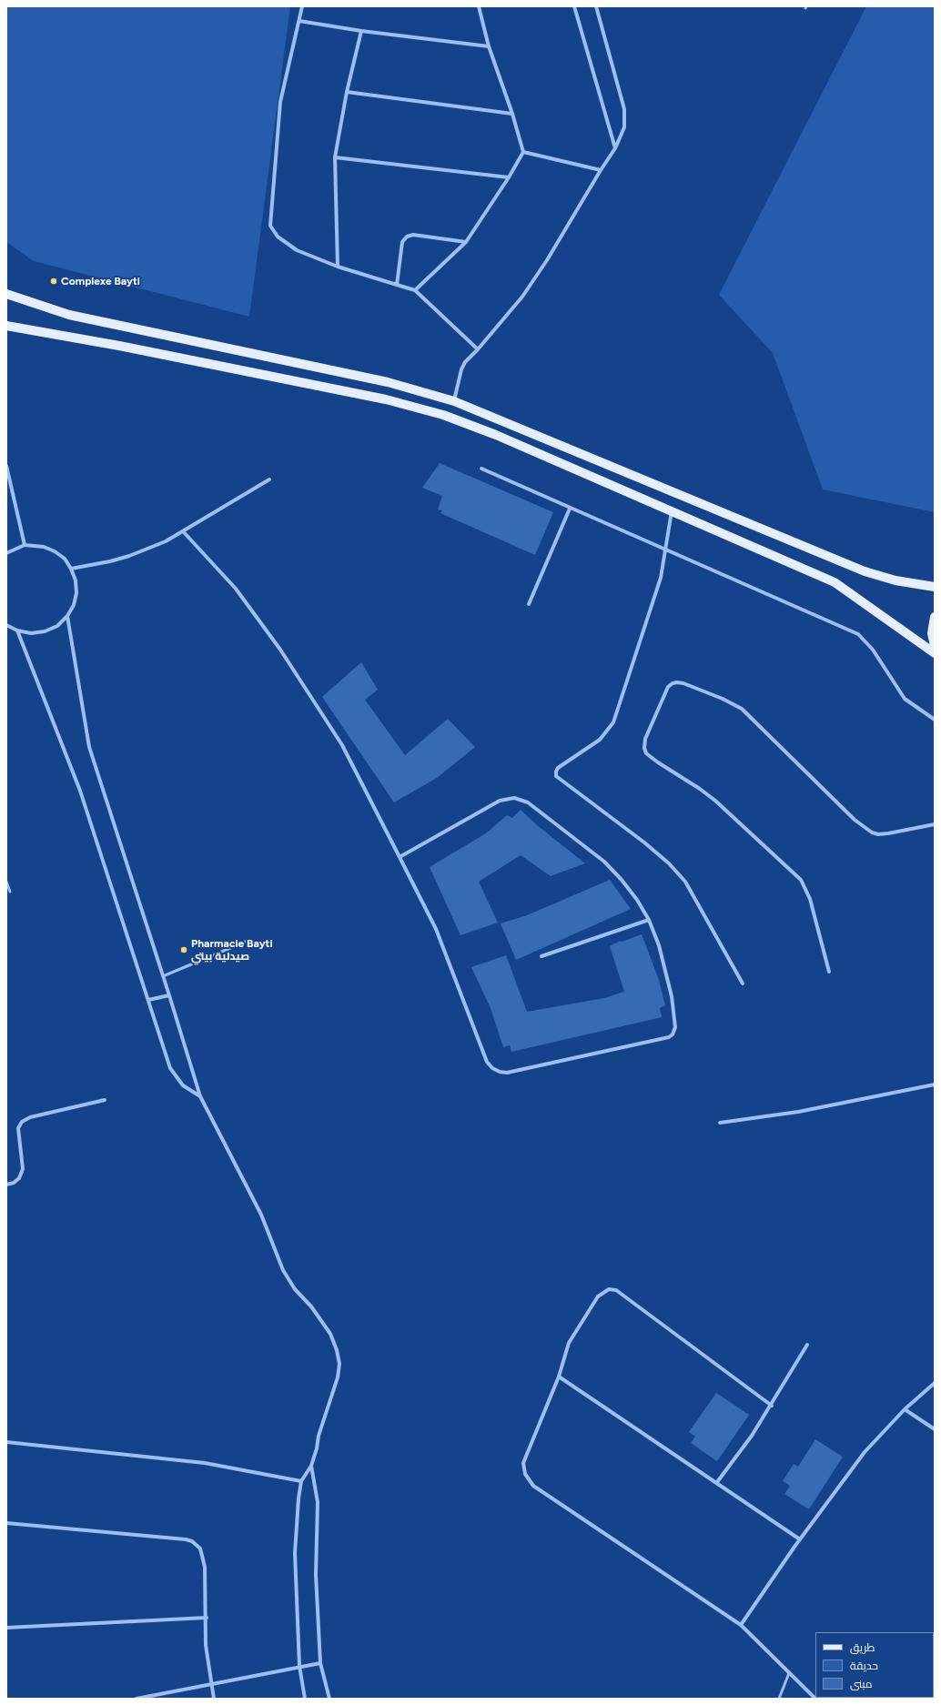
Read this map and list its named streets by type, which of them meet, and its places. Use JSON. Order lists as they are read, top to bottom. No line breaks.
{"places":["Complexe Bayti","Pharmacie Bayti صيدلية بيتي"],"legend":["طريق","حديقة","مبنى"]}
